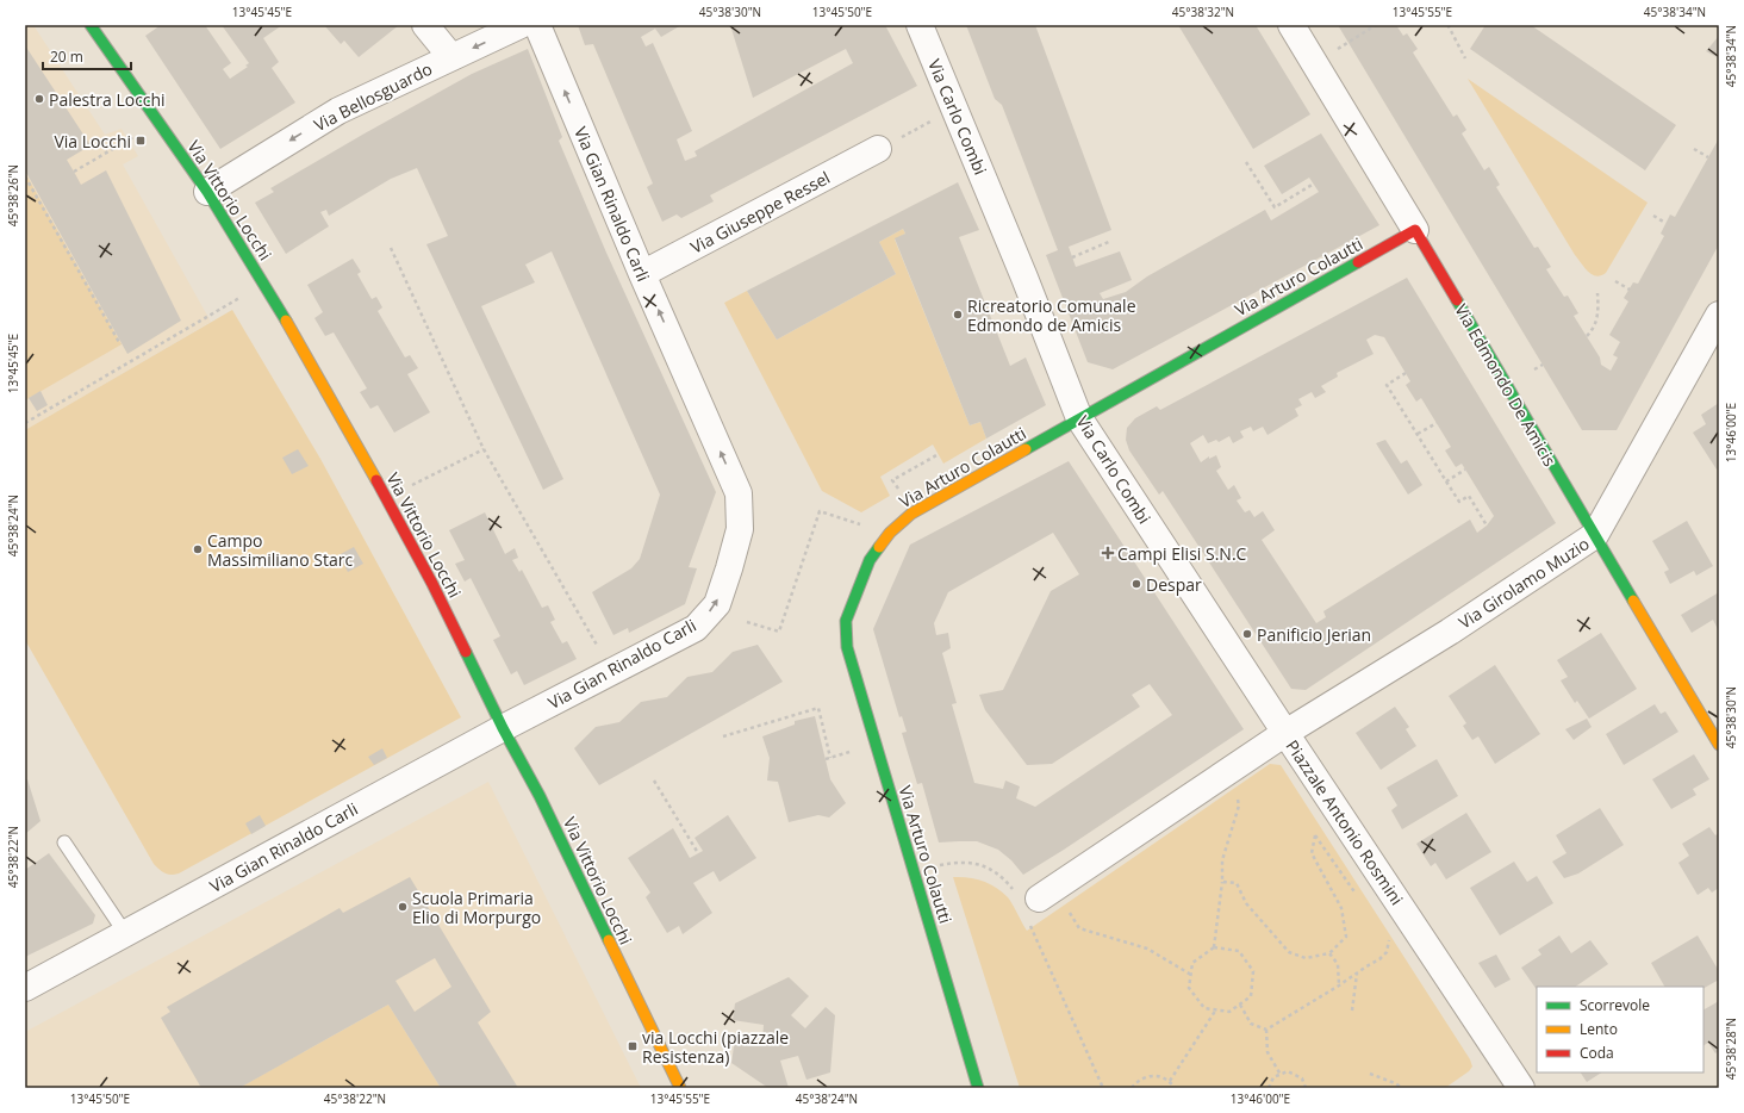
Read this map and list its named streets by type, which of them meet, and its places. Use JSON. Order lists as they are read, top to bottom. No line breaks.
{"streets":{"street":["Via Bellosguardo","Via Carlo Combi","Via Vittorio Locchi","Via Gian Rinaldo Carli","Via Giuseppe Ressel","Via Arturo Colautti","Via Edmondo De Amicis","Via Girolamo Muzio","Piazzale Antonio Rosmini"]},"crossings":[["Via Bellosguardo","Via Vittorio Locchi"],["Via Carlo Combi","Via Arturo Colautti"],["Via Carlo Combi","Via Girolamo Muzio"],["Via Carlo Combi","Piazzale Antonio Rosmini"],["Via Vittorio Locchi","Via Gian Rinaldo Carli"],["Via Gian Rinaldo Carli","Via Giuseppe Ressel"],["Via Arturo Colautti","Via Edmondo De Amicis"],["Via Edmondo De Amicis","Via Girolamo Muzio"],["Via Girolamo Muzio","Piazzale Antonio Rosmini"]],"one_way":["Via Bellosguardo","Via Gian Rinaldo Carli"],"places":{"other":["Palestra Locchi","Ricreatorio Comunale Edmondo de Amicis","Campo Massimiliano Starc","Despar","Panificio Jerian","Scuola Primaria Elio di Morpurgo"],"transit":["Via Locchi","via Locchi (piazzale Resistenza)"],"health":["Campi Elisi S.N.C"]},"legend":["Scorrevole","Lento","Coda"],"scale_bar":"20 m","coordinates":["13°45'45\"E","45°38'30\"N","13°45'50\"E","45°38'32\"N","13°45'55\"E","45°38'34\"N","45°38'26\"N","13°46'00\"E","45°38'24\"N","45°38'22\"N","45°38'28\"N"]}
